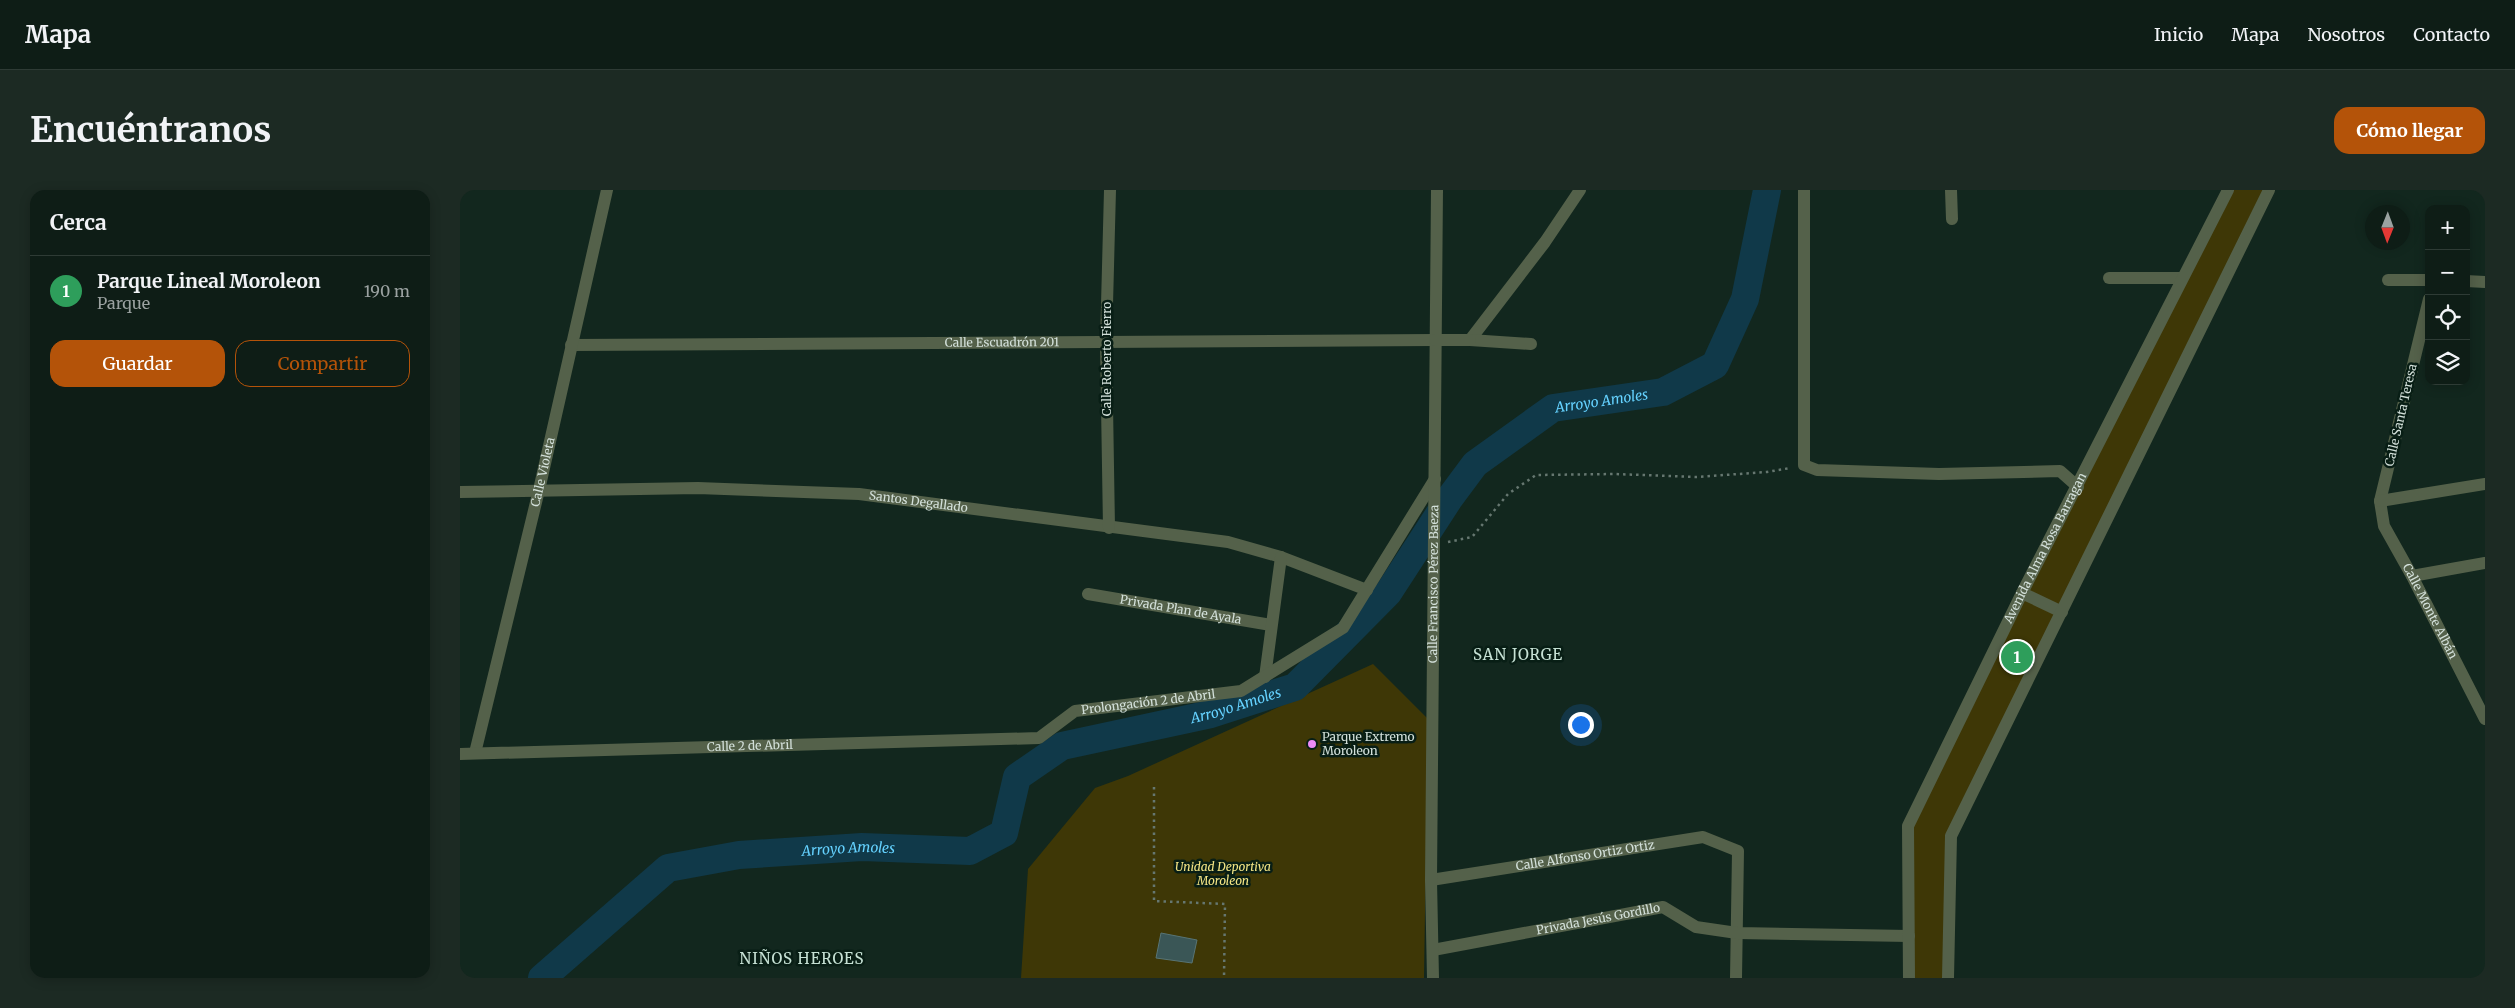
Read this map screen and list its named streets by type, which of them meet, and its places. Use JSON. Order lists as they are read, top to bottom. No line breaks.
{"streets":{"street":["Calle Escuadrón 201","Calle Roberto Fierro","Calle Santa Teresa","Calle Violeta","Santos Degallado","Avenida Alma Rosa Barragan","Calle Francisco Pérez Baeza","Privada Plan de Ayala","Calle Monte Albán","Prolongación 2 de Abril","Calle 2 de Abril","Calle Alfonso Ortiz Ortiz","Privada Jesús Gordillo"]},"crossings":[["Calle Escuadrón 201","Calle Roberto Fierro"],["Calle Escuadrón 201","Calle Violeta"],["Calle Escuadrón 201","Calle Francisco Pérez Baeza"],["Calle Roberto Fierro","Santos Degallado"],["Calle Santa Teresa","Calle Monte Albán"],["Calle Violeta","Santos Degallado"],["Calle Violeta","Calle 2 de Abril"],["Santos Degallado","Prolongación 2 de Abril"],["Avenida Alma Rosa Barragan","Privada Jesús Gordillo"],["Calle Francisco Pérez Baeza","Prolongación 2 de Abril"],["Calle Francisco Pérez Baeza","Calle Alfonso Ortiz Ortiz"],["Calle Francisco Pérez Baeza","Privada Jesús Gordillo"],["Prolongación 2 de Abril","Calle 2 de Abril"],["Calle Alfonso Ortiz Ortiz","Privada Jesús Gordillo"]],"districts":["SAN JORGE","NIÑOS HEROES"],"water":["Arroyo Amoles"],"parks":["Unidad Deportiva Moroleon"],"places":["Parque Extremo Moroleon"],"north":"bottom","page":{"header":"Mapa","nav":["Inicio","Mapa","Nosotros","Contacto"],"buttons":["Cómo llegar",["Guardar","Compartir"]],"title":"Encuéntranos","heading":"Cerca","map_buttons":["+","−"],"list":[{"mark":"1","name":"Parque Lineal Moroleon","note":"Parque","value":"190 m"}],"pins":"1"}}
